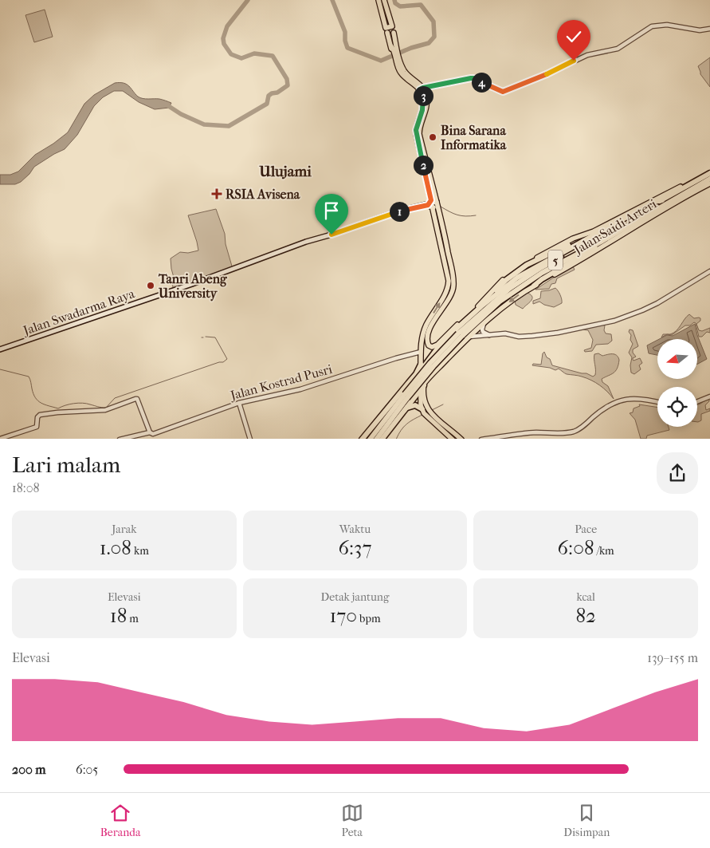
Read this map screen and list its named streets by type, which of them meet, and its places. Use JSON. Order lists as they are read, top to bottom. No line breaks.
{"streets":{"highway":["5"],"main road":["Jalan Saidi Arteri","Jalan Swadarma Raya"],"street":["Jalan Kostrad Pusri"]},"crossings":[["Jalan Saidi Arteri","5"],["Jalan Saidi Arteri","Jalan Swadarma Raya"]],"districts":["Ulujami"],"places":{"other":["Bina Sarana Informatika","Tanri Abeng University"],"health":["RSIA Avisena"]},"north":"left","page":{"pins":["4","3","2","1"],"heading":["Lari malam","18:08"],"stats":[["Jarak","1.08 km"],["Waktu","6:37"],["Pace","6:08 /km"],["Elevasi","18 m"],["Detak jantung","170 bpm"],["kcal","82"]],"chart":["Elevasi","139–155 m"],"list":[{"name":"200 m","note":"6:05"}],"tabs":["Beranda","Peta","Disimpan"]}}
